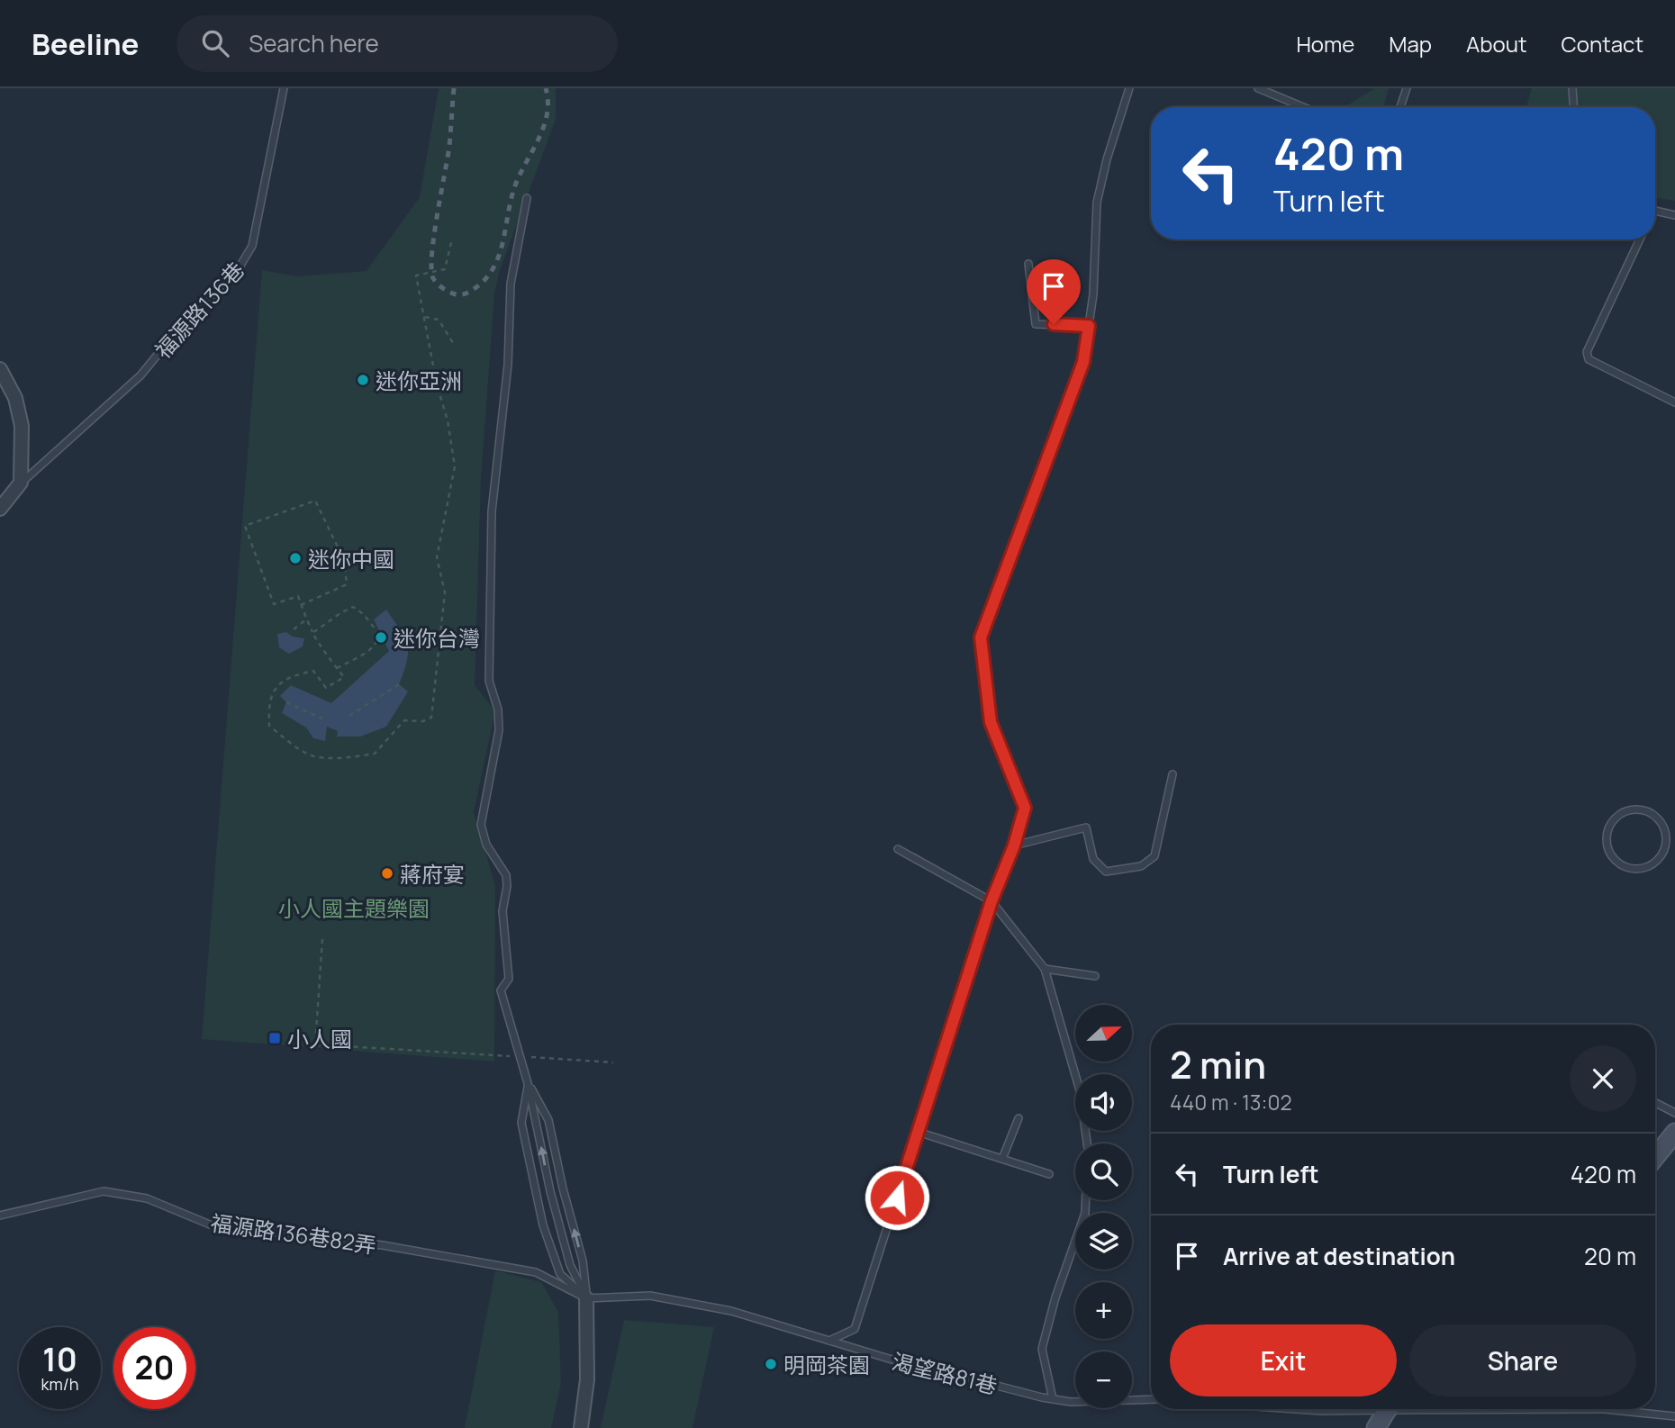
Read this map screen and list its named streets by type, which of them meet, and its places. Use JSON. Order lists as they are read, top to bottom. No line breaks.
{"streets":{"street":["福源路136巷"],"lane":["福源路136巷82弄","渴望路81巷"]},"crossings":[["福源路136巷82弄","渴望路81巷"]],"parks":["小人國主題樂園"],"places":{"other":["迷你亞洲","迷你中國","迷你台灣","蔣府宴","明岡茶園"],"transit":["小人國"]},"north":"right","page":{"header":"Beeline","search":"Search here","nav":["Home","Map","About","Contact"],"turn":["420 m","Turn left"],"map_buttons":["+","−"],"heading":["2 min","440 m · 13:02"],"list":[{"name":"Turn left","value":"420 m"},{"name":"Arrive at destination","value":"20 m"}],"buttons":["Exit","Share"],"speed":"10 km/h","limit":"20"}}
